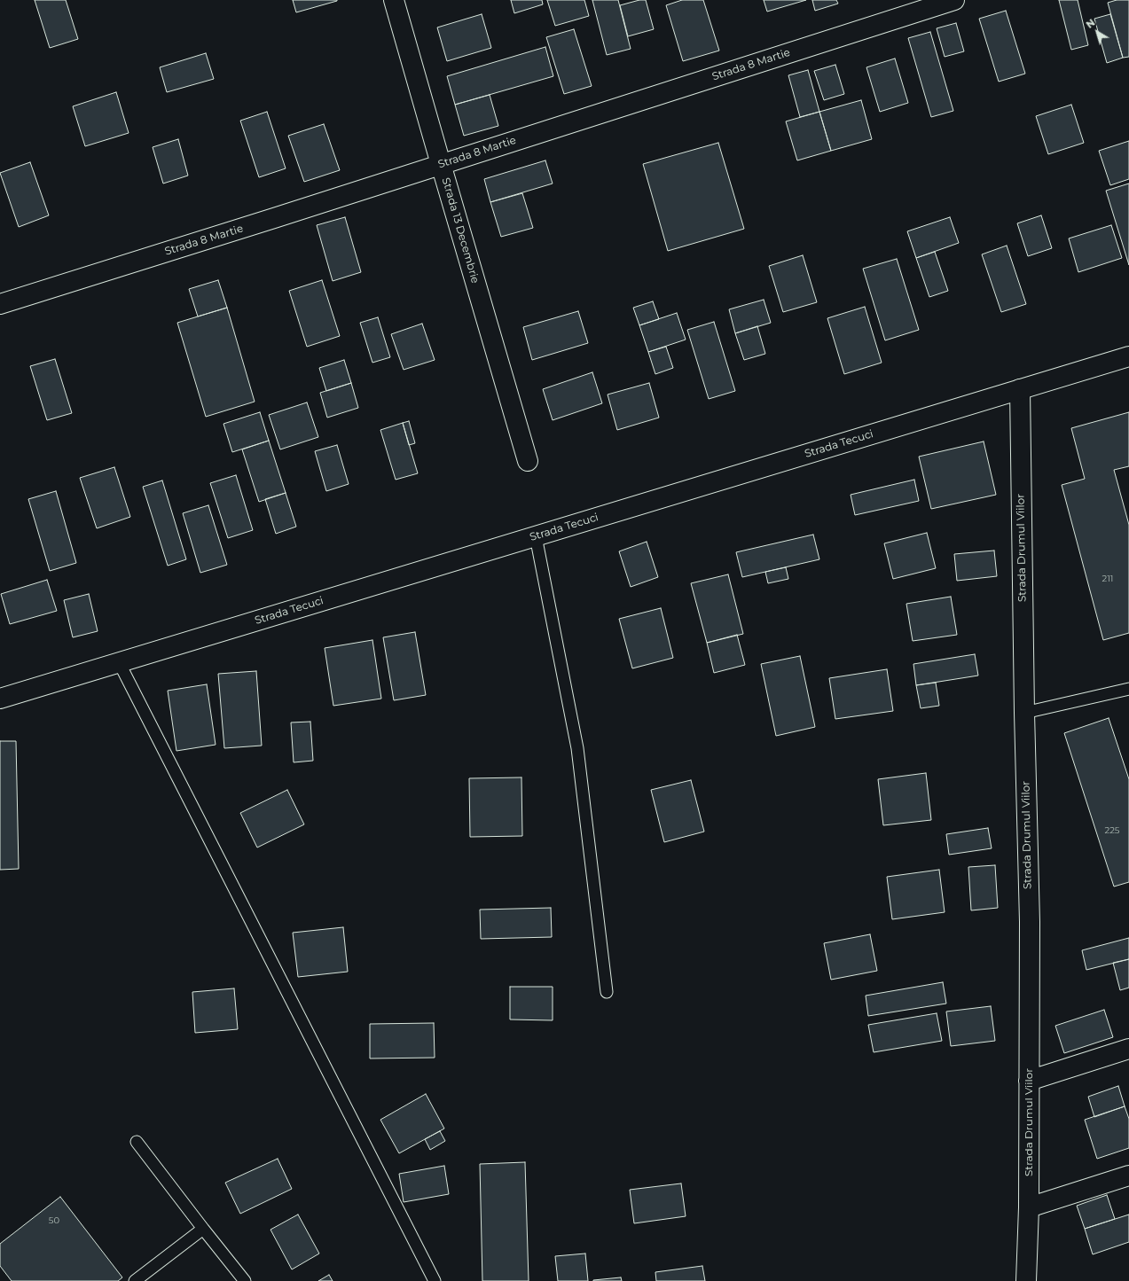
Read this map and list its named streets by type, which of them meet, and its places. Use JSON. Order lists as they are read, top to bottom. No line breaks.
{"streets":{"street":["Strada 8 Martie","Strada 13 Decembrie","Strada Tecuci","Strada Drumul Viilor"]},"crossings":[["Strada 8 Martie","Strada 13 Decembrie"],["Strada Tecuci","Strada Drumul Viilor"]],"house_numbers":["211","225","50"],"north":"top left"}
